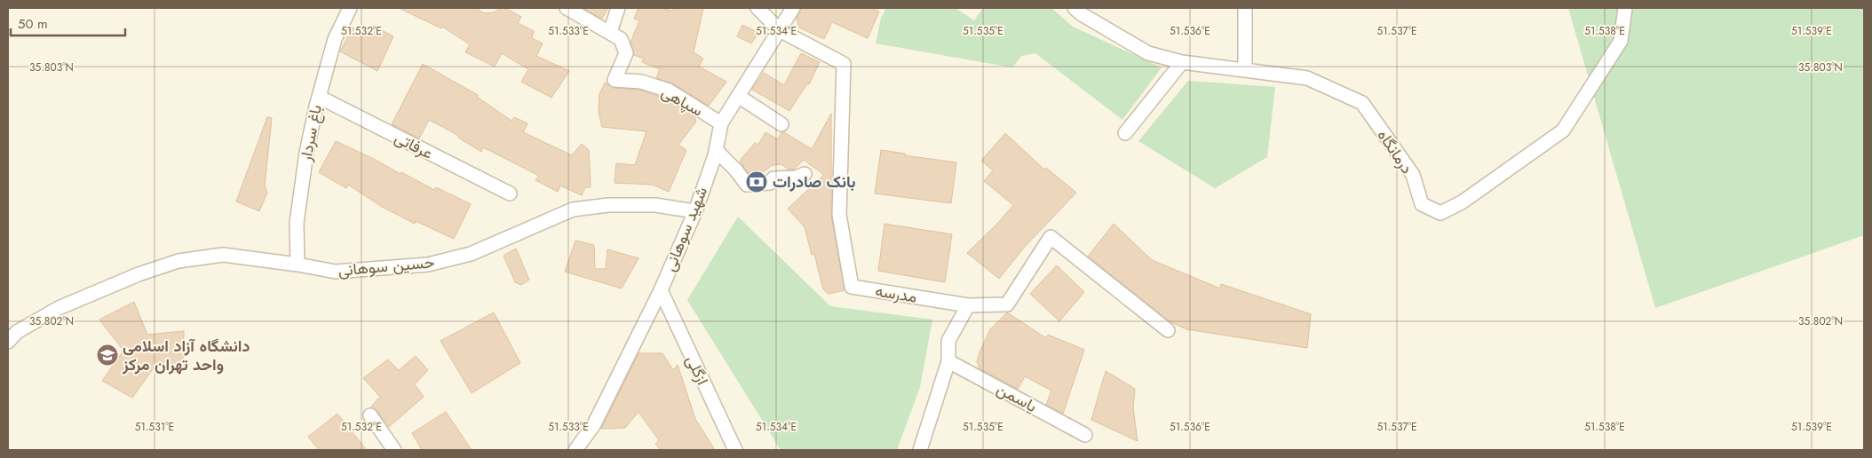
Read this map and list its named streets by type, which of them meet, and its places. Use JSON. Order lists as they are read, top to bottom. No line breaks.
{"streets":{"street":["سپاهی","باغ سردار","عرفاتی","درمانگاه","شهید سوهانی","حسین سوهانی","مدرسه","ازگلی","یاسمن"]},"crossings":[["سپاهی","شهید سوهانی"],["باغ سردار","عرفاتی"],["باغ سردار","حسین سوهانی"],["شهید سوهانی","حسین سوهانی"],["شهید سوهانی","مدرسه"],["شهید سوهانی","ازگلی"]],"places":{"bank":["بانک صادرات"],"school or university":["دانشگاه آزاد اسلامی واحد تهران مرکز"]},"scale_bar":"50 m","coordinates":["51.532°E","51.533°E","51.534°E","51.535°E","51.536°E","51.537°E","51.538°E","51.539°E","35.803°N","35.802°N","51.531°E"]}
